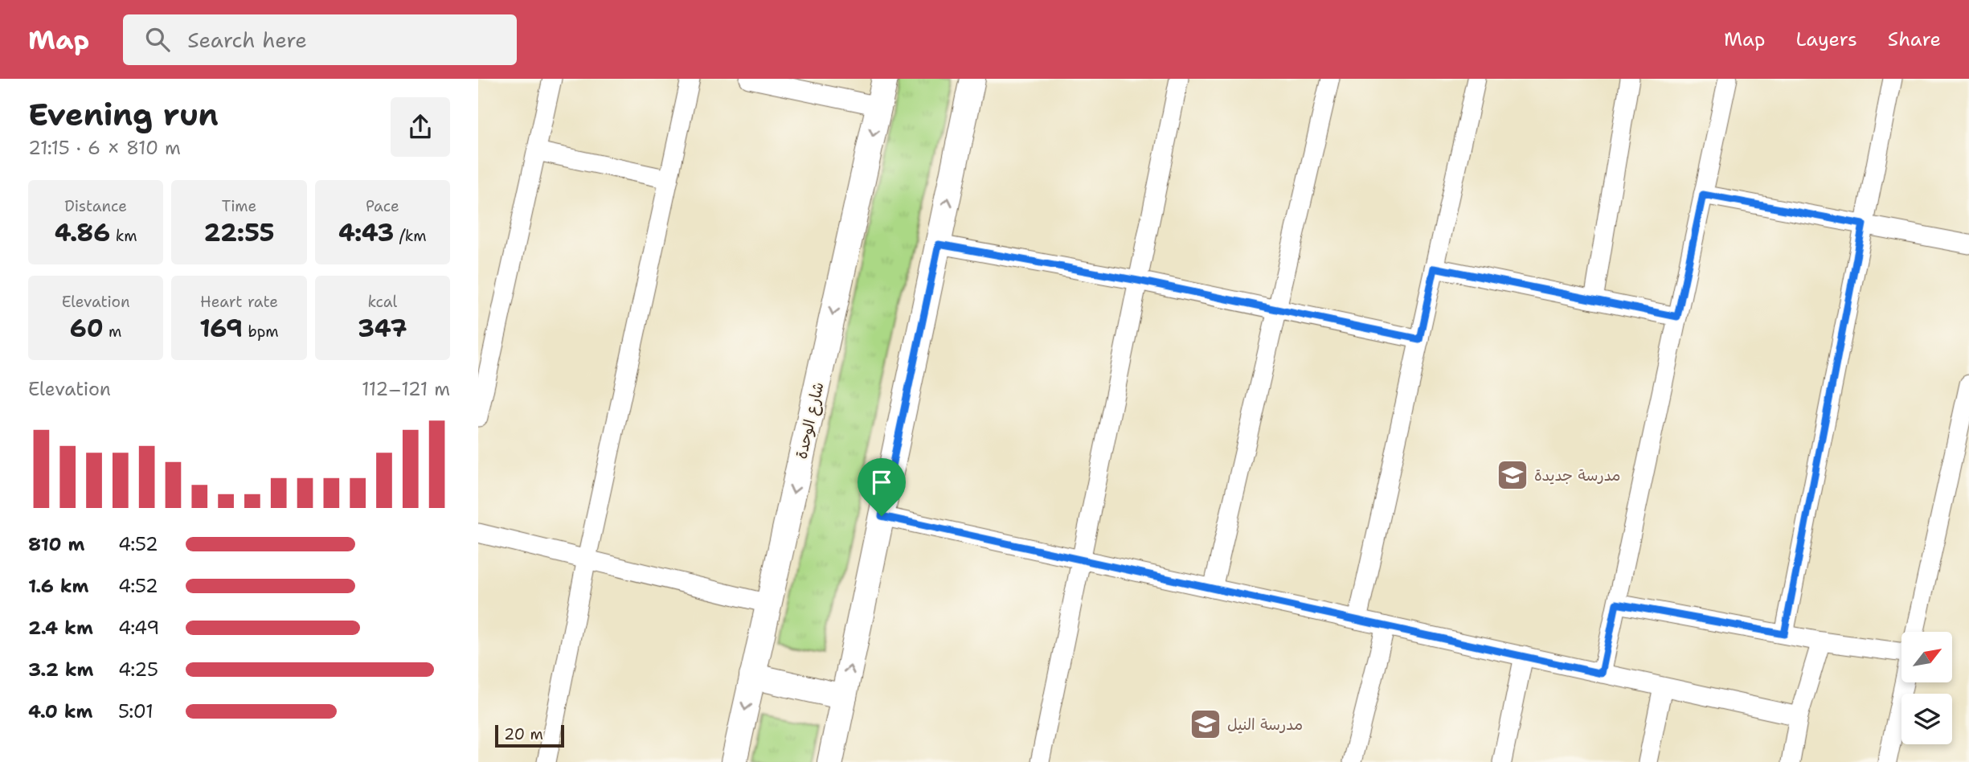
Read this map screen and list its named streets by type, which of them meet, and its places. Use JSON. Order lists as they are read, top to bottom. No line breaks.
{"streets":{"street":["شارع الوحدة"]},"places":{"school or university":["مدرسة جديدة","مدرسة النيل"]},"scale_bar":"20 m","north":"top right","page":{"header":"Map","search":"Search here","nav":["Map","Layers","Share"],"heading":["Evening run","21:15 · 6 × 810 m"],"stats":[["Distance","4.86 km"],["Time","22:55"],["Pace","4:43 /km"],["Elevation","60 m"],["Heart rate","169 bpm"],["kcal","347"]],"chart":["Elevation","112–121 m"],"list":[{"name":"810 m","note":"4:52"},{"name":"1.6 km","note":"4:52"},{"name":"2.4 km","note":"4:49"},{"name":"3.2 km","note":"4:25"},{"name":"4.0 km","note":"5:01"}],"scale":"20 m"}}
